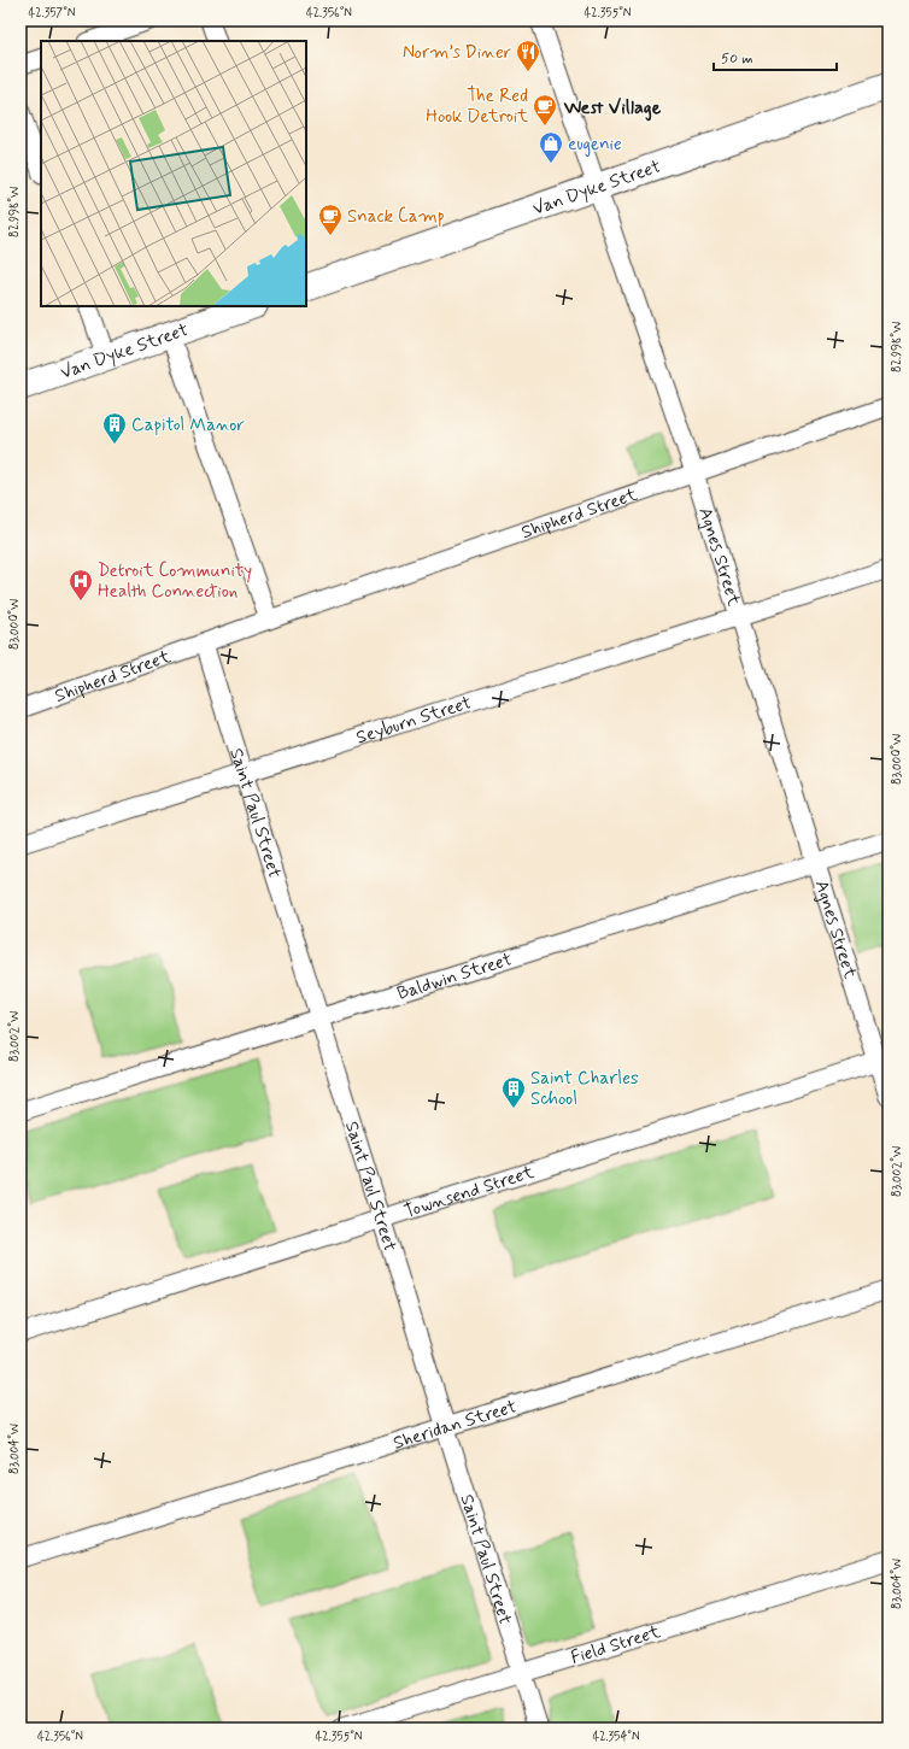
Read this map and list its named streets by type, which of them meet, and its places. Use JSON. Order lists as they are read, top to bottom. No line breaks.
{"streets":{"main road":["Van Dyke Street"],"street":["Shipherd Street","Agnes Street","Seyburn Street","Saint Paul Street","Baldwin Street","Townsend Street","Sheridan Street","Field Street"]},"crossings":[["Van Dyke Street","Agnes Street"],["Shipherd Street","Agnes Street"],["Shipherd Street","Saint Paul Street"],["Agnes Street","Seyburn Street"],["Agnes Street","Baldwin Street"],["Agnes Street","Townsend Street"],["Seyburn Street","Saint Paul Street"],["Saint Paul Street","Baldwin Street"],["Saint Paul Street","Townsend Street"],["Saint Paul Street","Sheridan Street"],["Saint Paul Street","Field Street"]],"districts":["West Village"],"places":{"restaurant":["Norm’s Diner"],"cafe":["The Red Hook Detroit","Snack Camp"],"shop":["eugenie"],"building":["Capitol Manor","Saint Charles School"],"hospital":["Detroit Community Health Connection"]},"scale_bar":"50 m","coordinates":["42.357°N","42.356°N","42.355°N","82.998°W","83.000°W","83.002°W","83.004°W","42.354°N"]}
